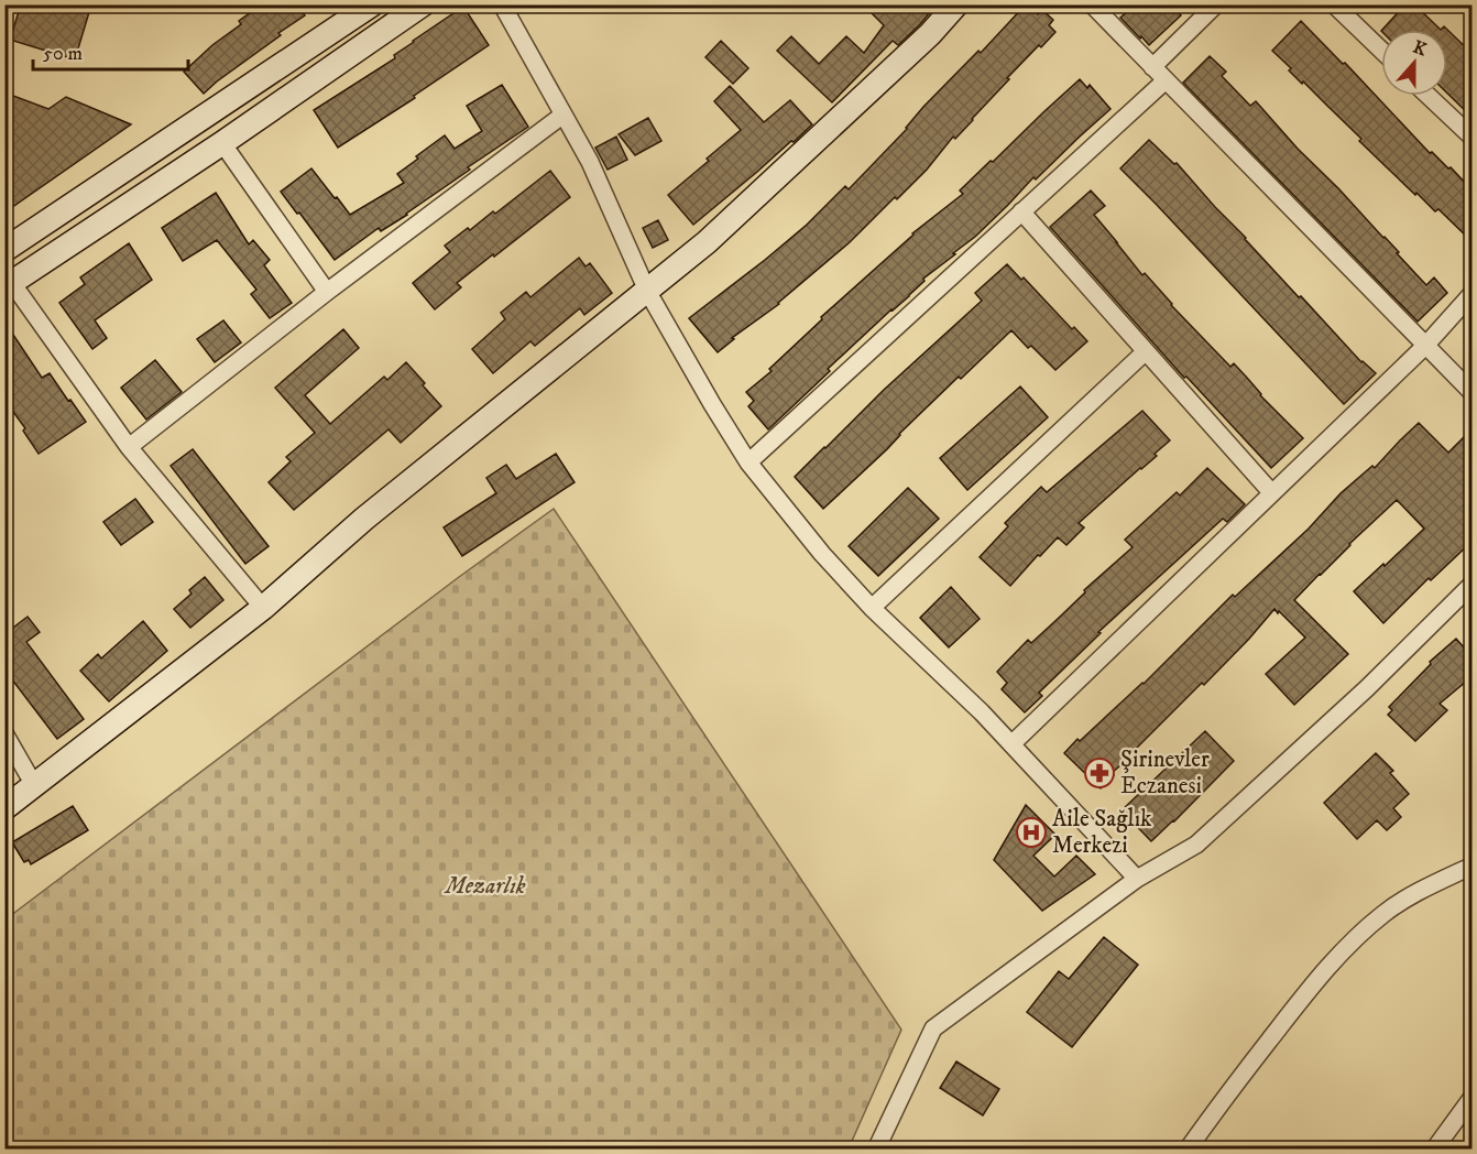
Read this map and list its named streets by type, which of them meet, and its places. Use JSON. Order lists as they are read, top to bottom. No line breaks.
{"parks":["Mezarlık"],"places":{"pharmacy":["Şirinevler Eczanesi"],"hospital":["Aile Sağlık Merkezi"]},"scale_bar":"50 m","north":"top"}
